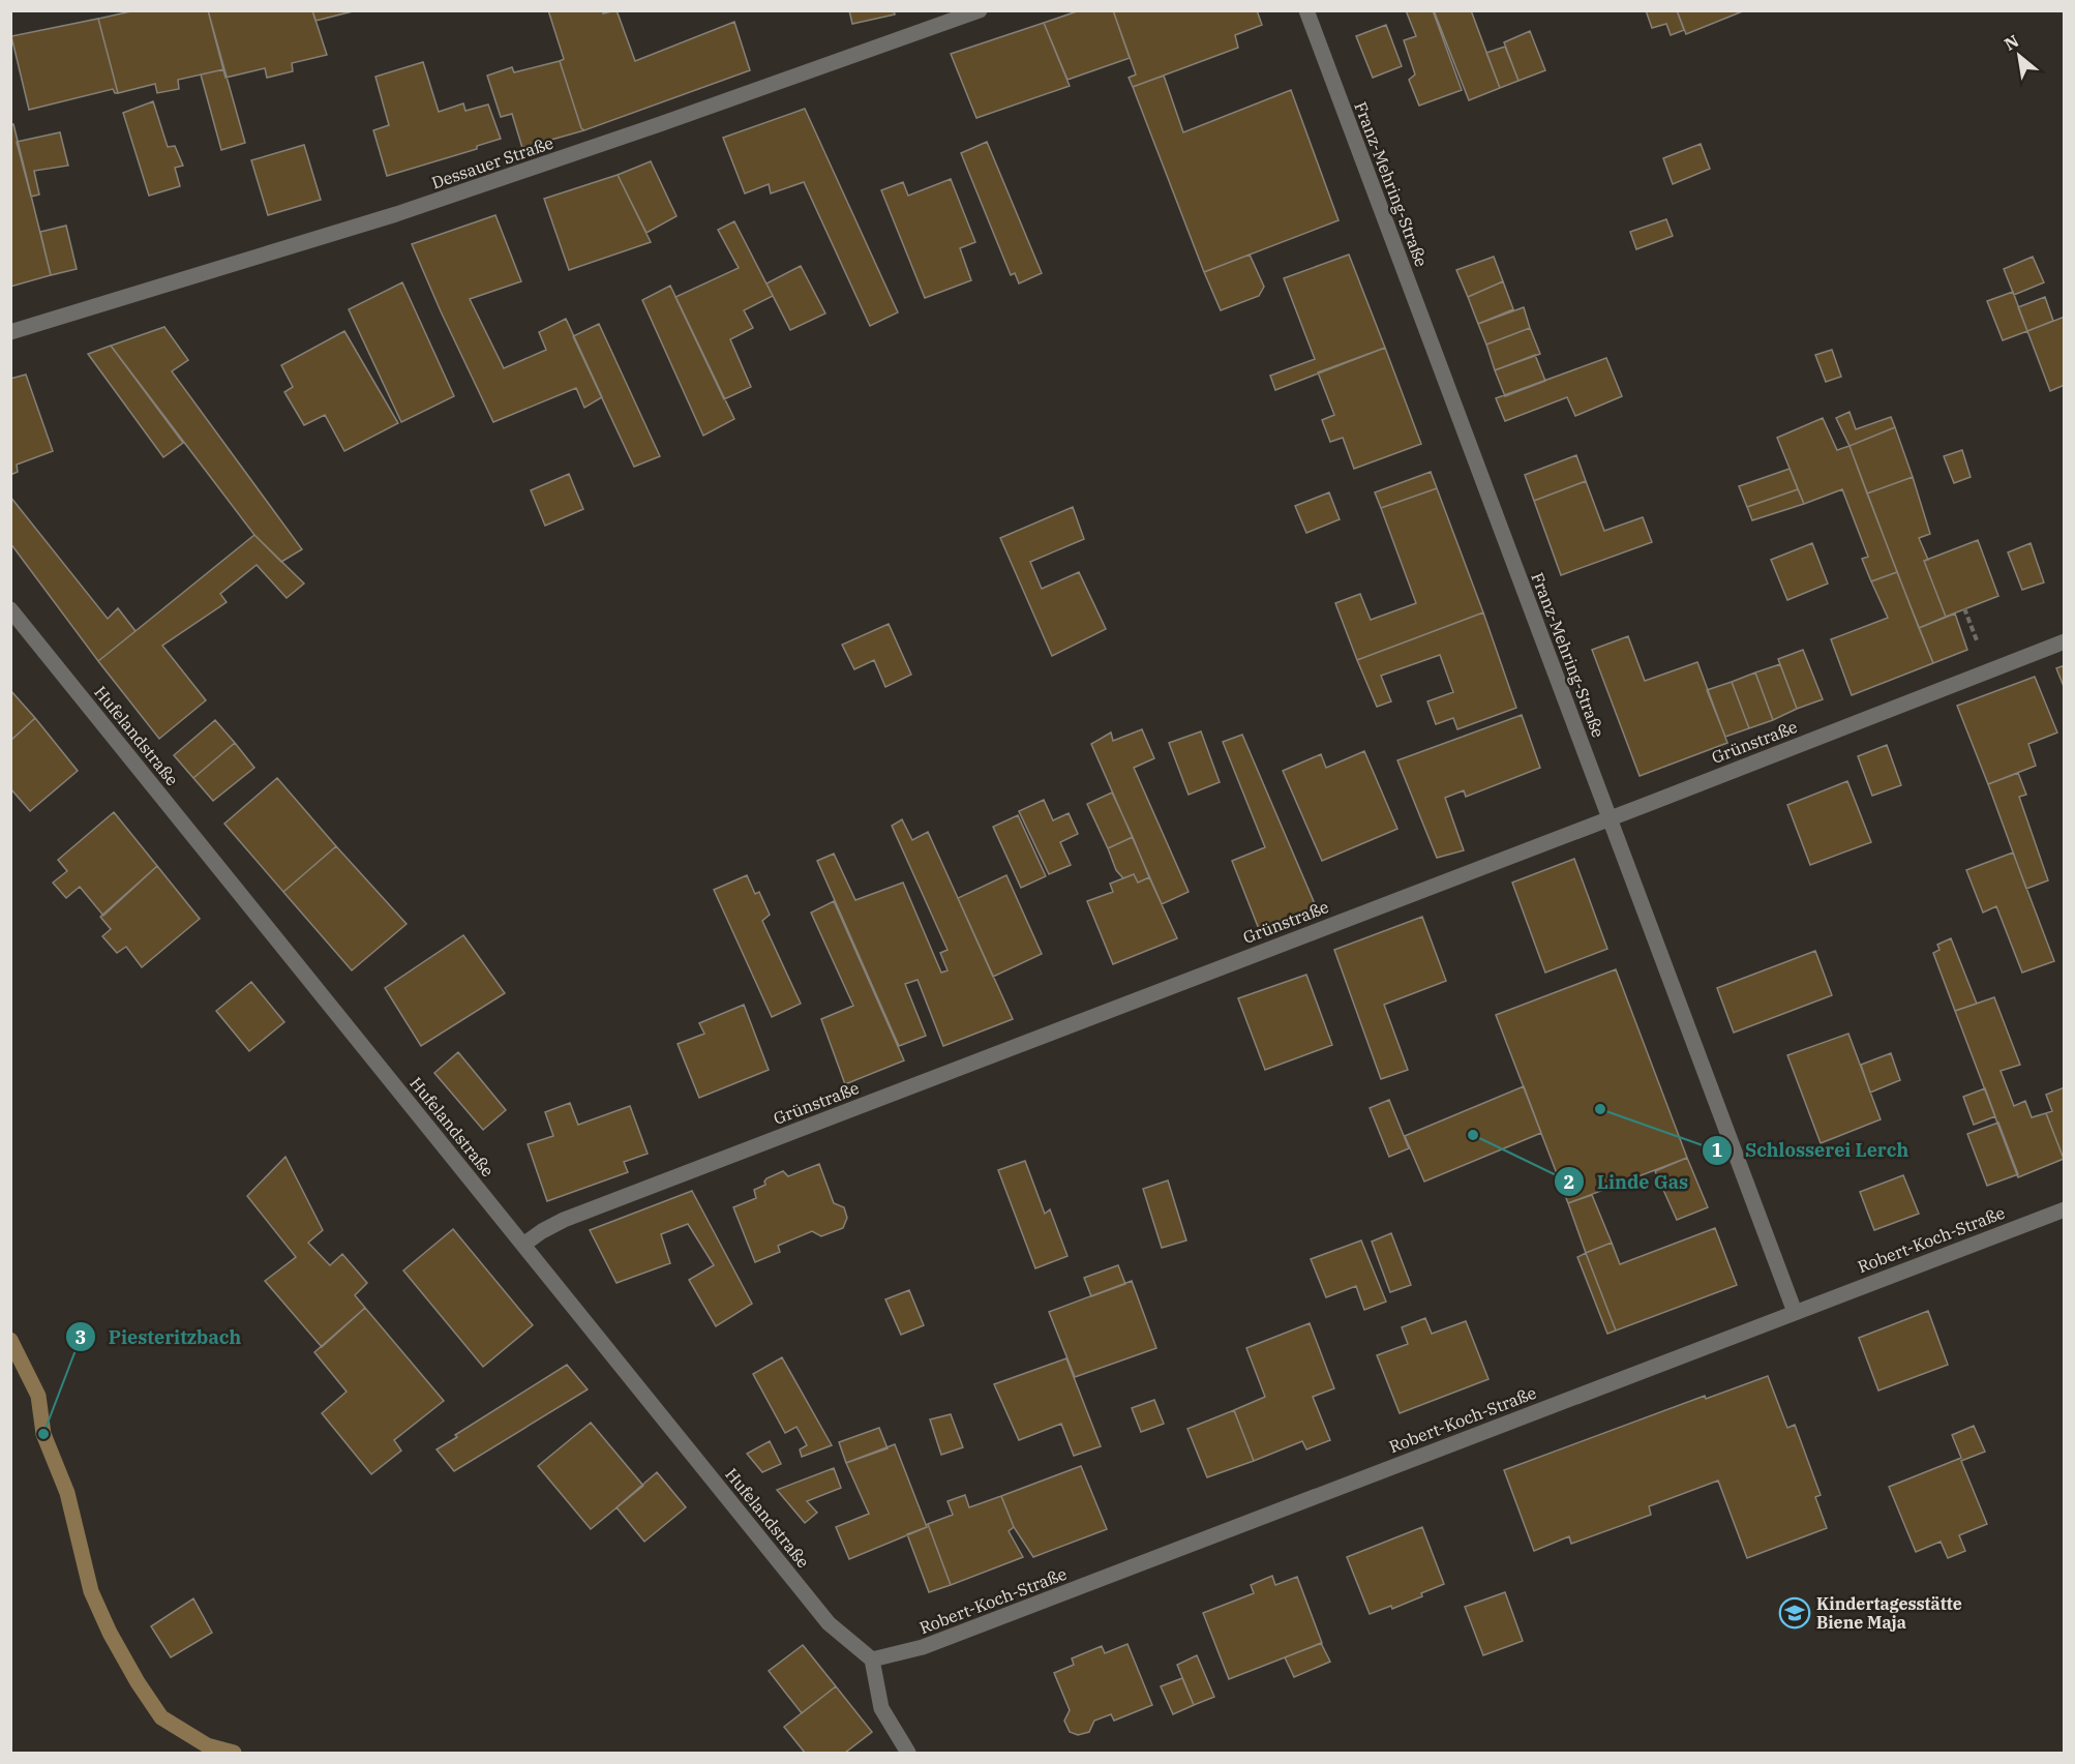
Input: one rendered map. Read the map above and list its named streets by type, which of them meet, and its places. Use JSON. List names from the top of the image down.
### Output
{
  "streets": {
    "street": [
      "Dessauer Straße",
      "Franz-Mehring-Straße",
      "Hufelandstraße",
      "Grünstraße",
      "Robert-Koch-Straße"
    ]
  },
  "crossings": [
    ["Franz-Mehring-Straße", "Grünstraße"],
    ["Franz-Mehring-Straße", "Robert-Koch-Straße"],
    ["Hufelandstraße", "Grünstraße"],
    ["Hufelandstraße", "Robert-Koch-Straße"]
  ],
  "places": {
    "other": ["Schlosserei Lerch", "Linde Gas", "Piesteritzbach"],
    "school or university": ["Kindertagesstätte Biene Maja"]
  },
  "north": "top left"
}
